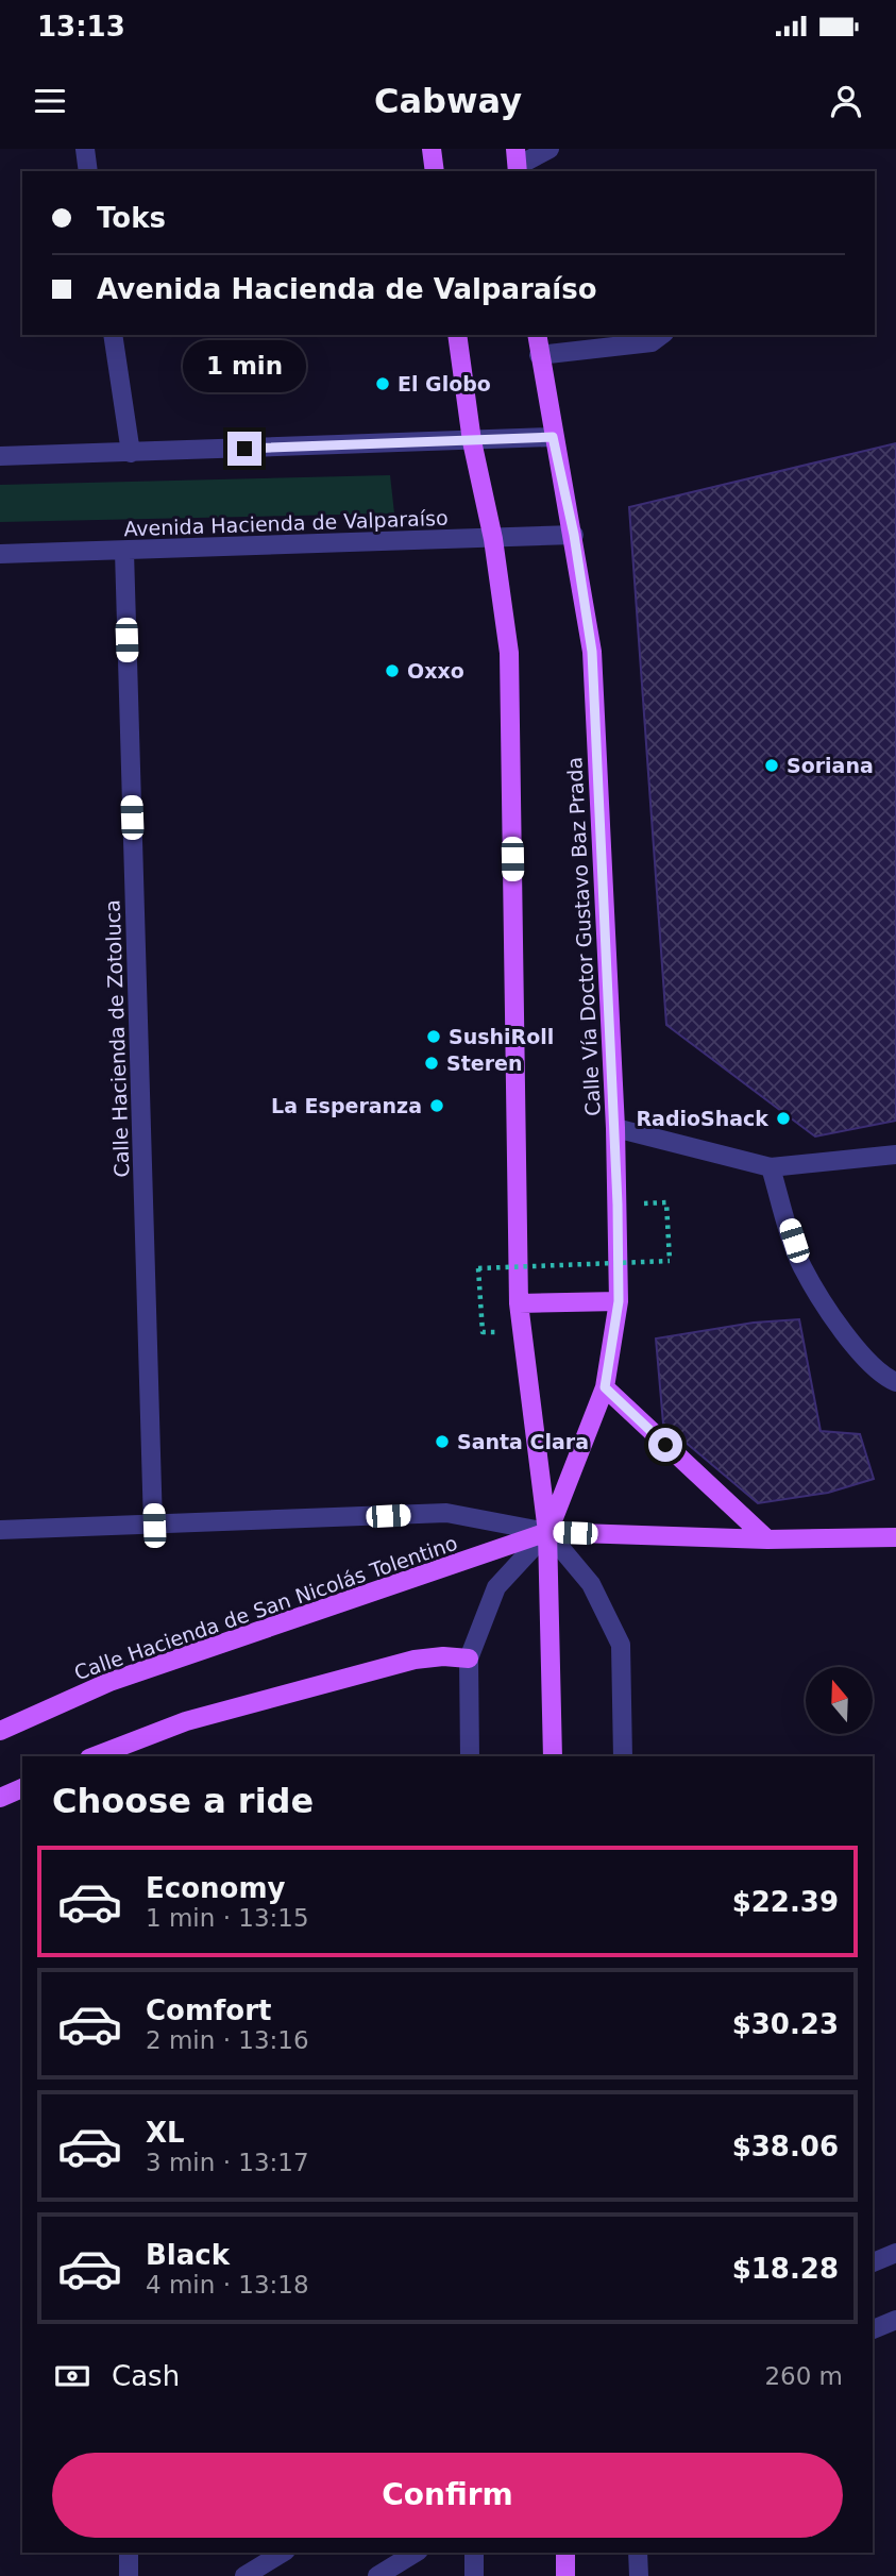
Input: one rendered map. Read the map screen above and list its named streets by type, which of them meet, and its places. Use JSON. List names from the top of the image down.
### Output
{
  "streets": {
    "main road": ["Calle Vía Doctor Gustavo Baz Prada", "Calle Hacienda de San Nicolás Tolentino"],
    "street": ["Avenida Hacienda de Valparaíso", "Calle Hacienda de Zotoluca"]
  },
  "crossings": [
    ["Avenida Hacienda de Valparaíso", "Calle Vía Doctor Gustavo Baz Prada"],
    ["Avenida Hacienda de Valparaíso", "Calle Hacienda de Zotoluca"],
    ["Calle Vía Doctor Gustavo Baz Prada", "Calle Hacienda de San Nicolás Tolentino"]
  ],
  "places": [
    "El Globo",
    "Oxxo",
    "Soriana",
    "SushiRoll",
    "Steren",
    "La Esperanza",
    "RadioShack",
    "Santa Clara"
  ],
  "north": "top",
  "page": {
    "status": "13:13",
    "header": "Cabway",
    "banner": ["Toks", "Avenida Hacienda de Valparaíso"],
    "bubble": "1 min",
    "heading": "Choose a ride",
    "list": [
      {
        "name": "Economy",
        "note": "1 min · 13:15",
        "value": "$22.39"
      },
      {
        "name": "Comfort",
        "note": "2 min · 13:16",
        "value": "$30.23"
      },
      {
        "name": "XL",
        "note": "3 min · 13:17",
        "value": "$38.06"
      },
      {
        "name": "Black",
        "note": "4 min · 13:18",
        "value": "$18.28"
      }
    ],
    "pay": ["Cash", "260 m"],
    "buttons": "Confirm"
  }
}
